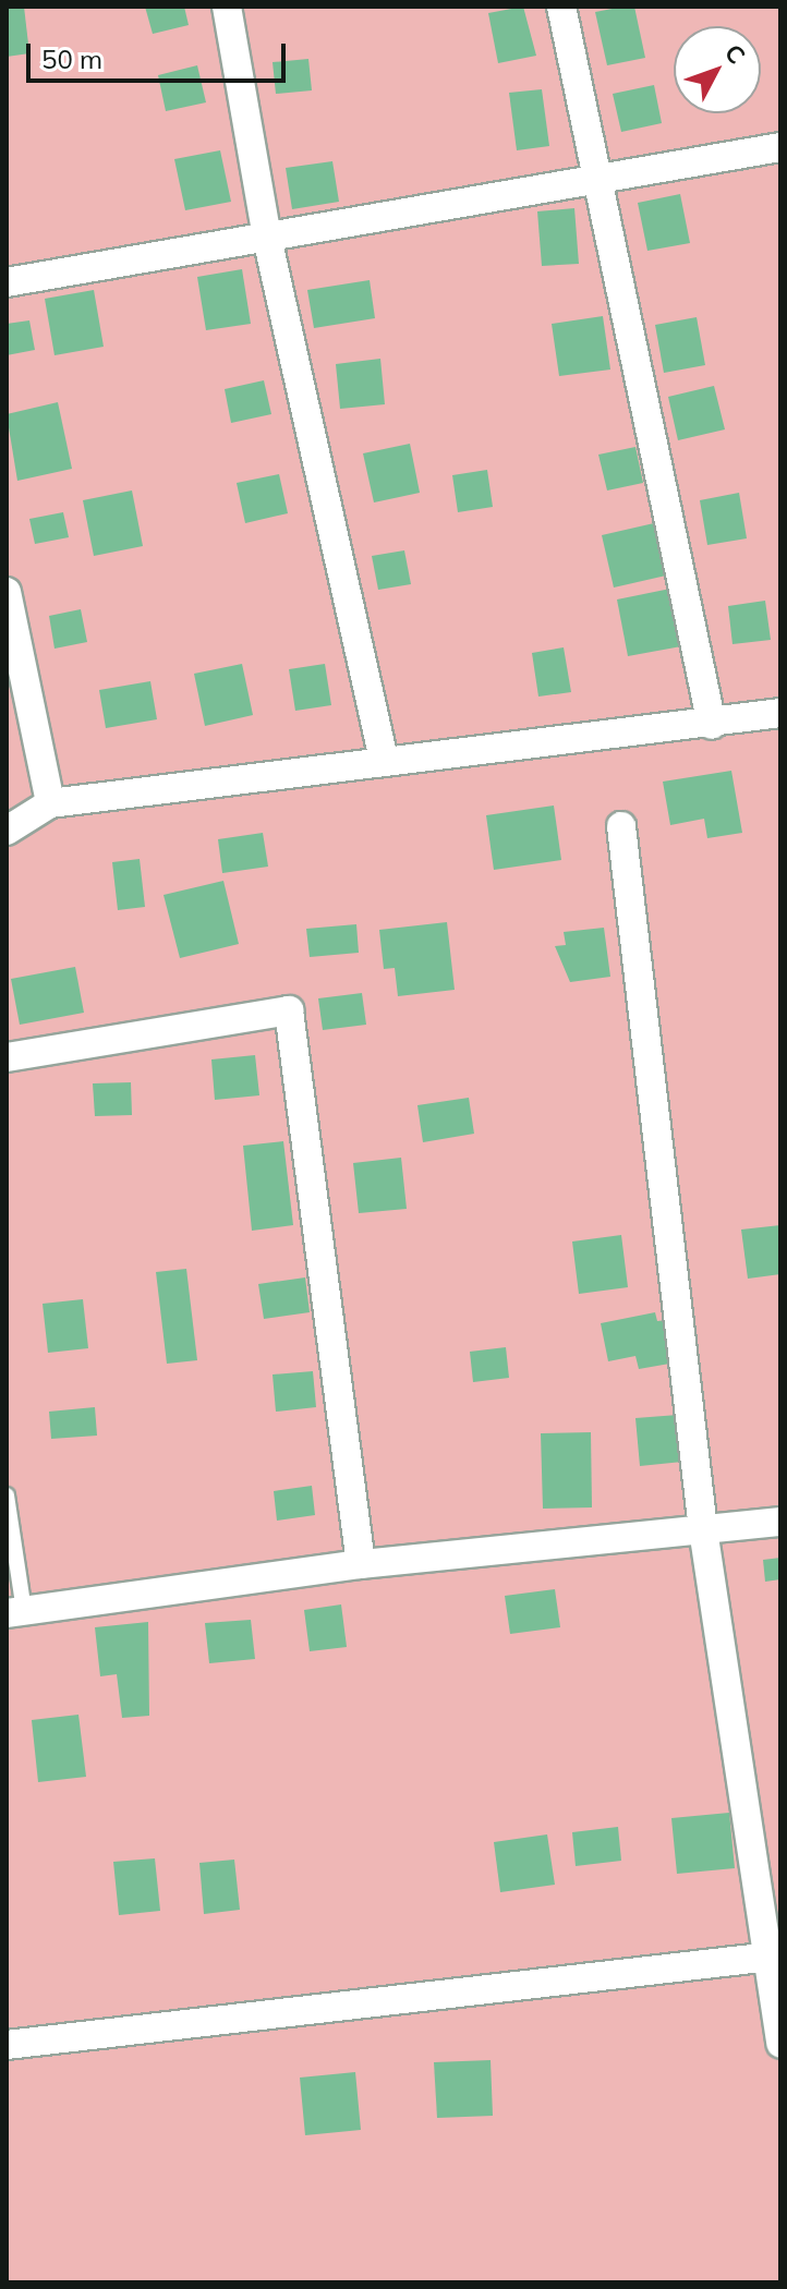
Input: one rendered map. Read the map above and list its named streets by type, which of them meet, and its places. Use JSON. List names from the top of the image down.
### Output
{
  "scale_bar": "50 m",
  "north": "top right"
}
